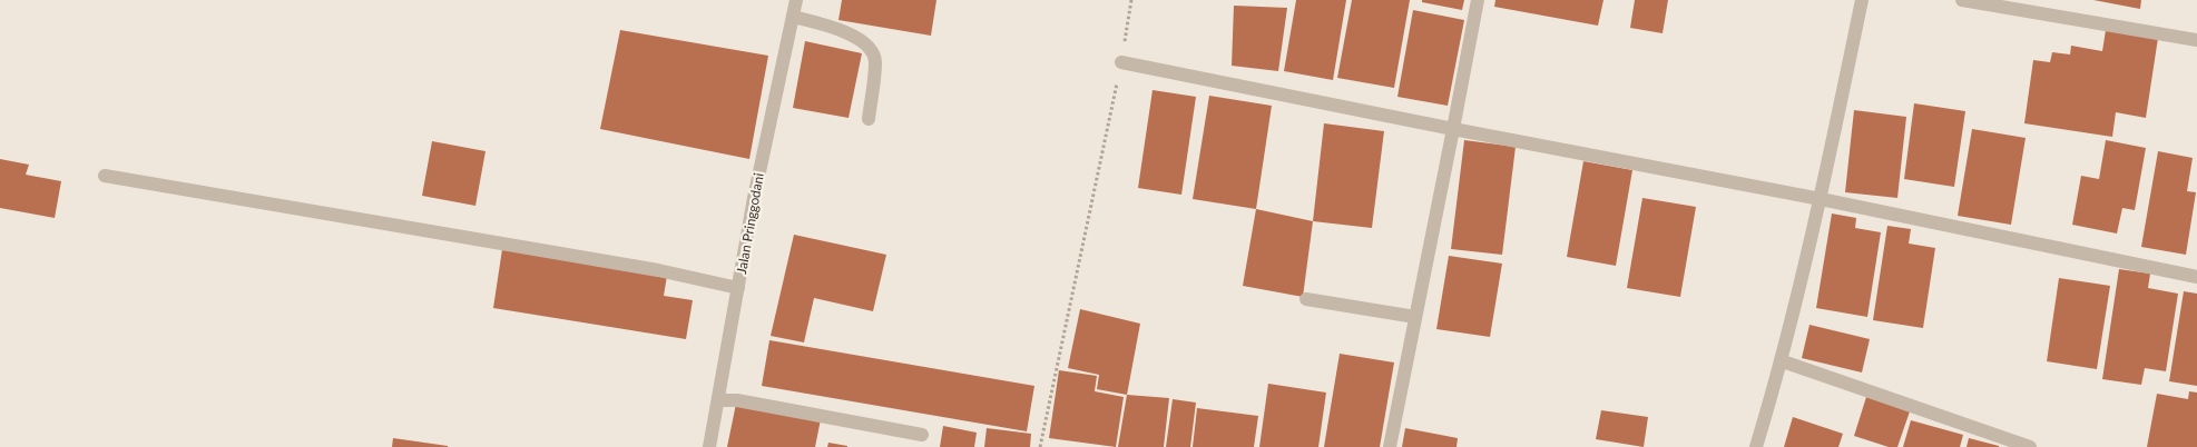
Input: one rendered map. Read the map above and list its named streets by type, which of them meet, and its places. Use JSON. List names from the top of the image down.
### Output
{
  "streets": {
    "street": ["Jalan Pringgodani"]
  }
}
